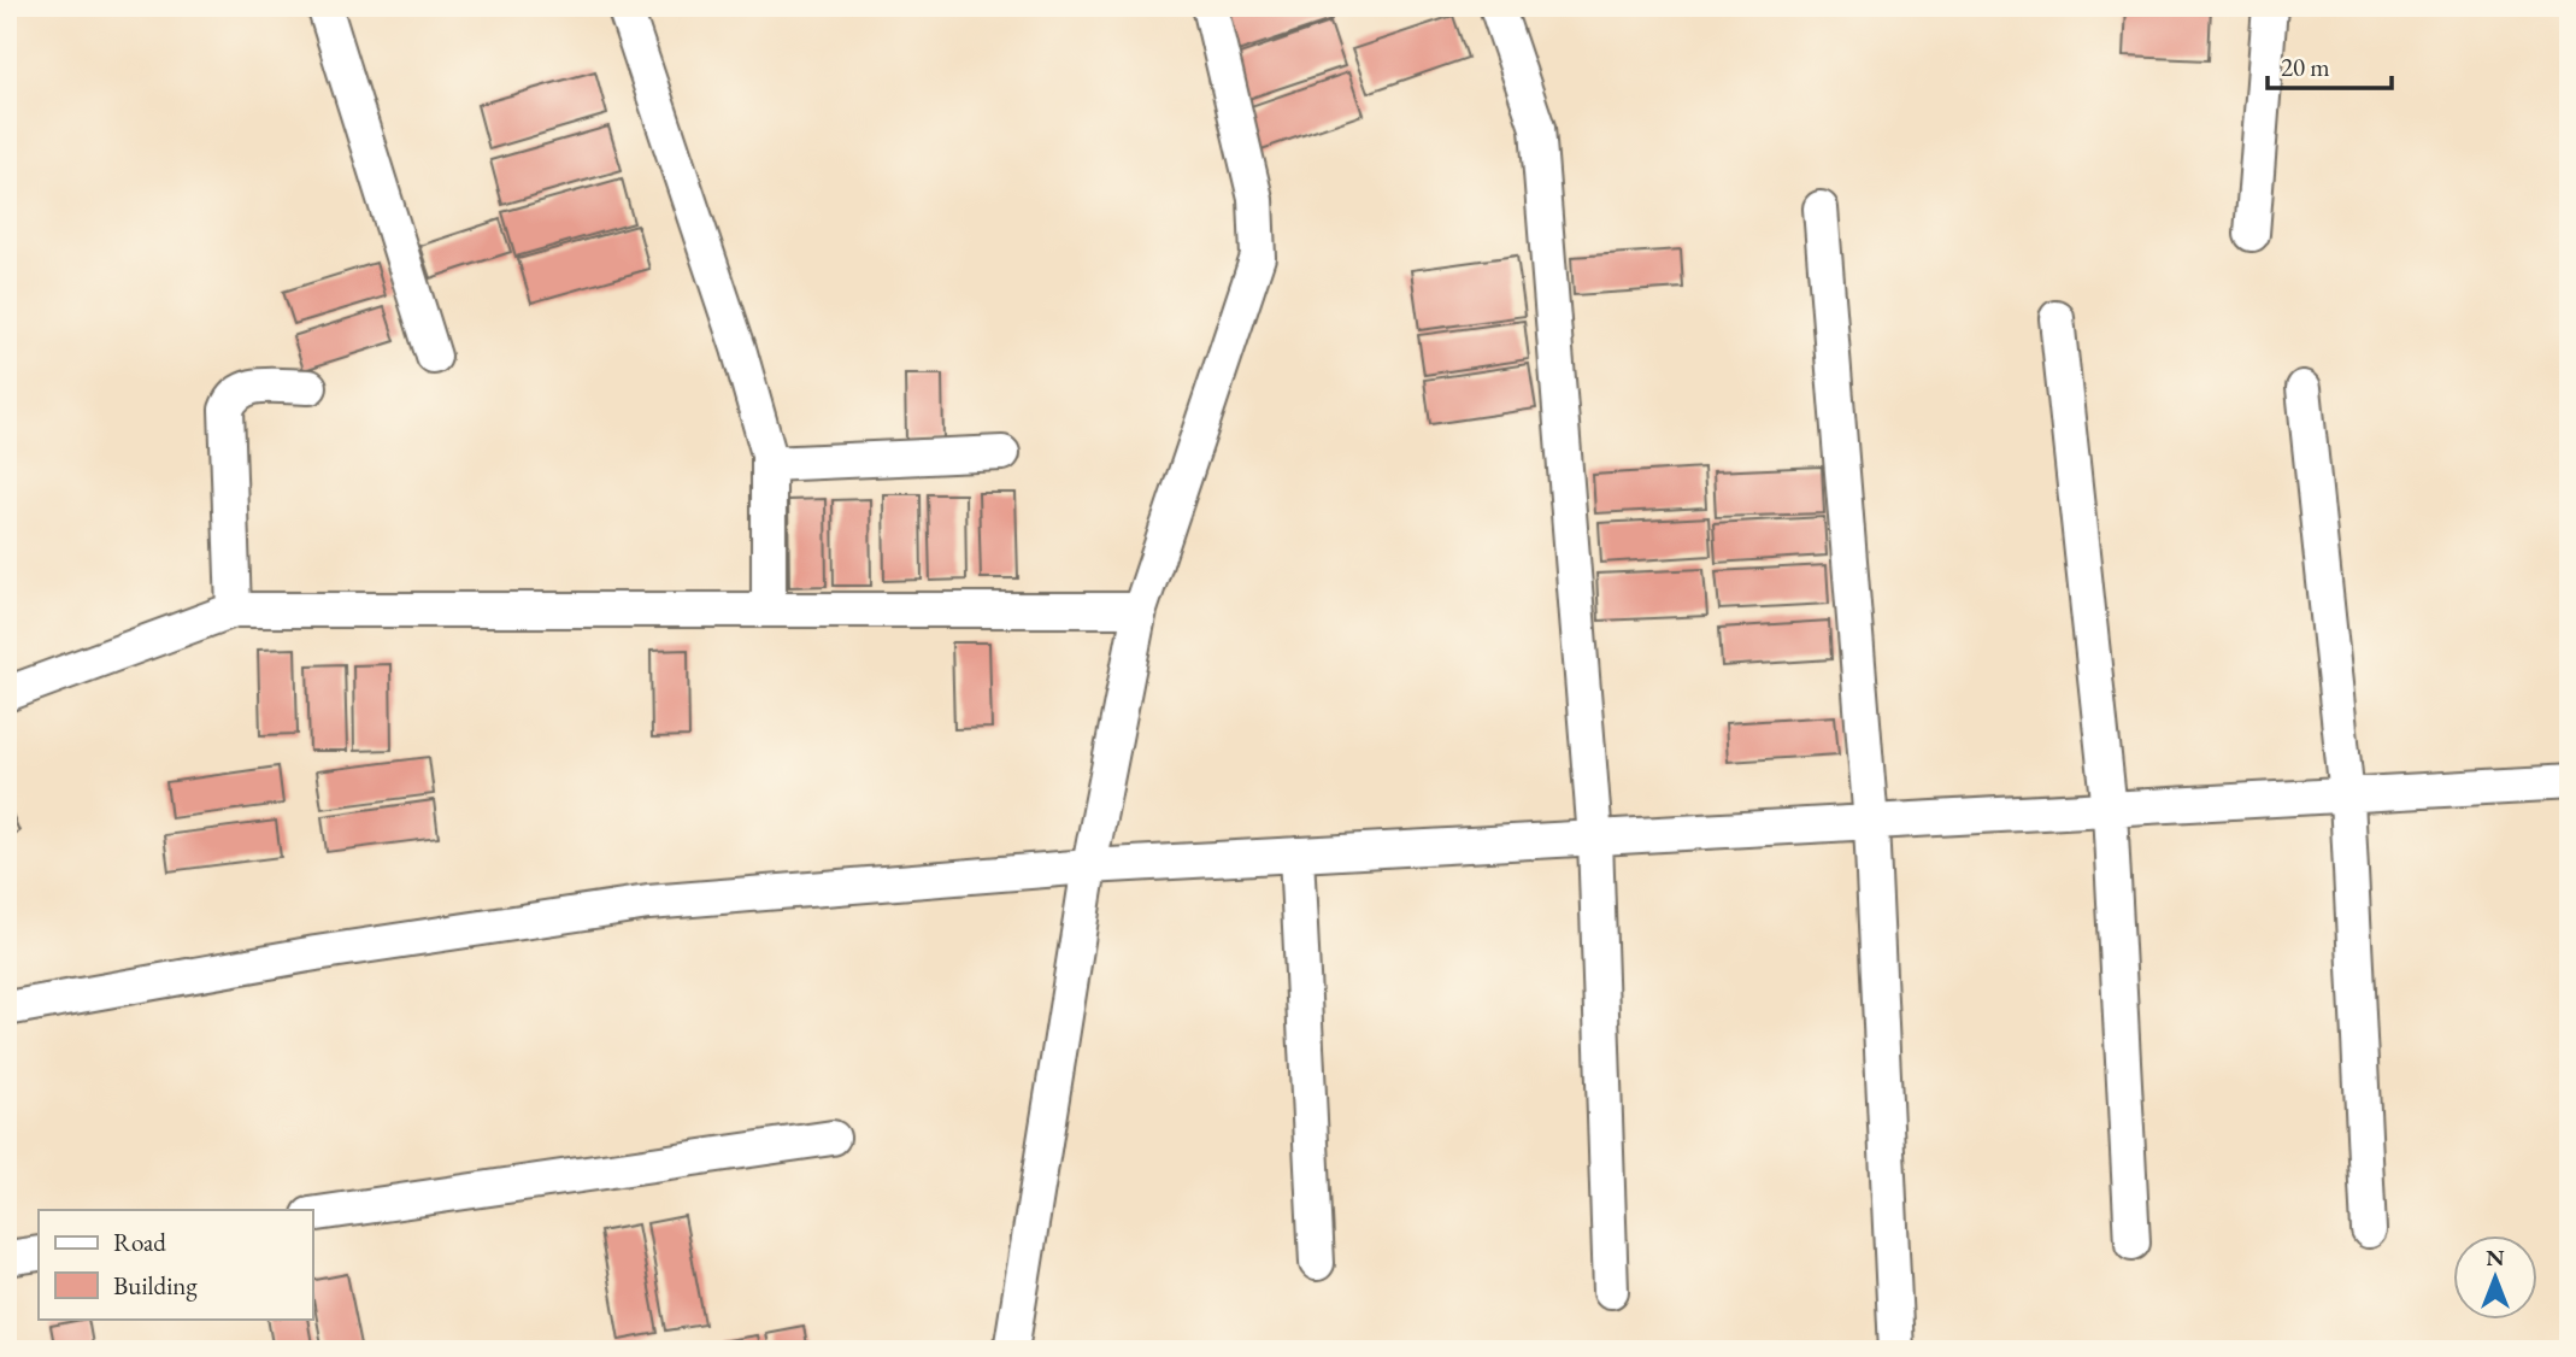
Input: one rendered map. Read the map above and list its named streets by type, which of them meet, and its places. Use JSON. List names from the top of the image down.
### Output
{
  "legend": ["Road", "Building"],
  "scale_bar": "20 m",
  "north": "top"
}
